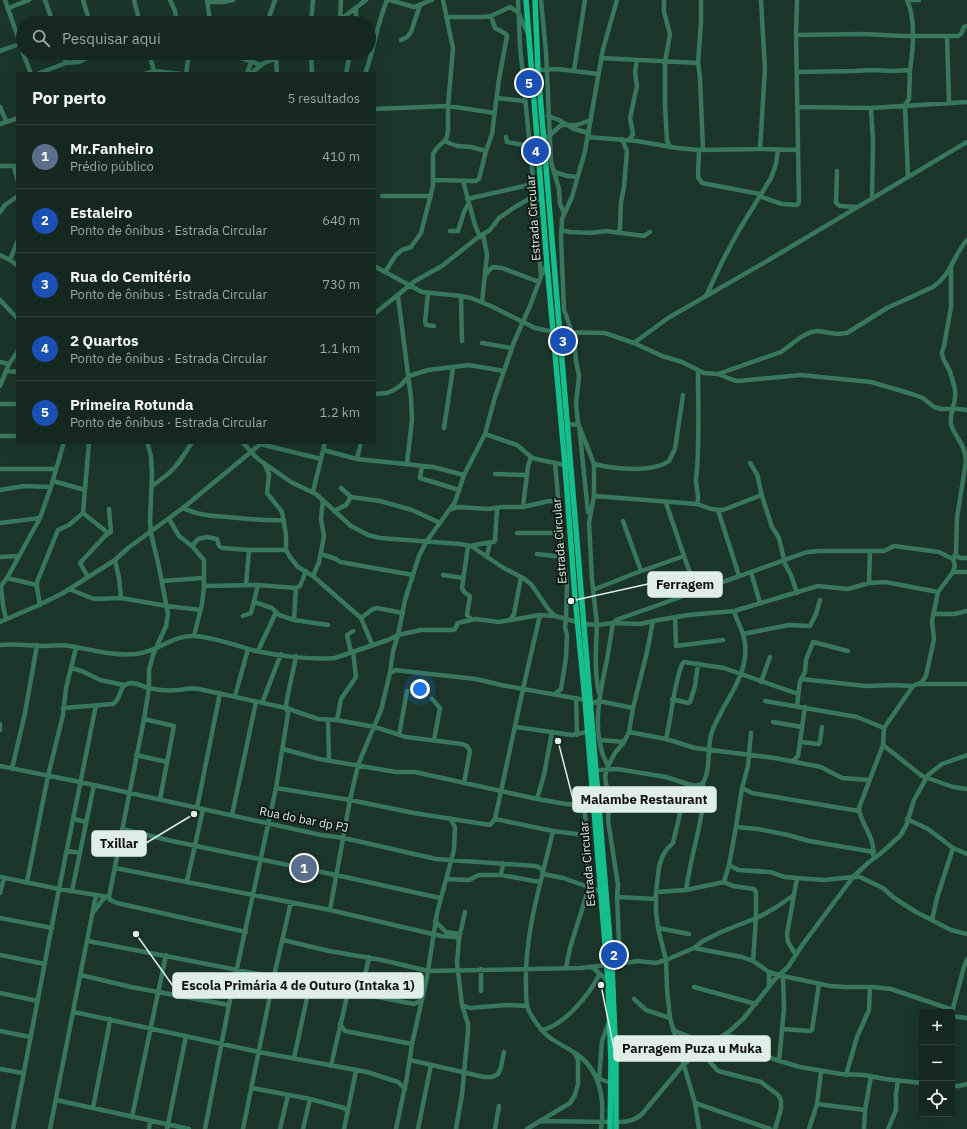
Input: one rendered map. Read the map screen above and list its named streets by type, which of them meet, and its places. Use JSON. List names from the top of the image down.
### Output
{
  "streets": {
    "main road": ["Estrada Circular"],
    "street": ["Rua do bar dp PJ"]
  },
  "crossings": [
    ["Estrada Circular", "Rua do bar dp PJ"]
  ],
  "places": [
    "Ferragem",
    "Malambe Restaurant",
    "Txillar",
    "Escola Primária 4 de Outuro (Intaka 1)",
    "Parragem Puza u Muka"
  ],
  "page": {
    "search": "Pesquisar aqui",
    "pins": [
      "5",
      "4",
      "3",
      "1",
      "2"
    ],
    "heading": ["Por perto", "5 resultados"],
    "list": [
      {
        "mark": "1",
        "name": "Mr.Fanheiro",
        "note": "Prédio público",
        "value": "410 m"
      },
      {
        "mark": "2",
        "name": "Estaleiro",
        "note": "Ponto de ônibus · Estrada Circular",
        "value": "640 m"
      },
      {
        "mark": "3",
        "name": "Rua do Cemitério",
        "note": "Ponto de ônibus · Estrada Circular",
        "value": "730 m"
      },
      {
        "mark": "4",
        "name": "2 Quartos",
        "note": "Ponto de ônibus · Estrada Circular",
        "value": "1.1 km"
      },
      {
        "mark": "5",
        "name": "Primeira Rotunda",
        "note": "Ponto de ônibus · Estrada Circular",
        "value": "1.2 km"
      }
    ],
    "map_buttons": ["+", "−"]
  }
}
